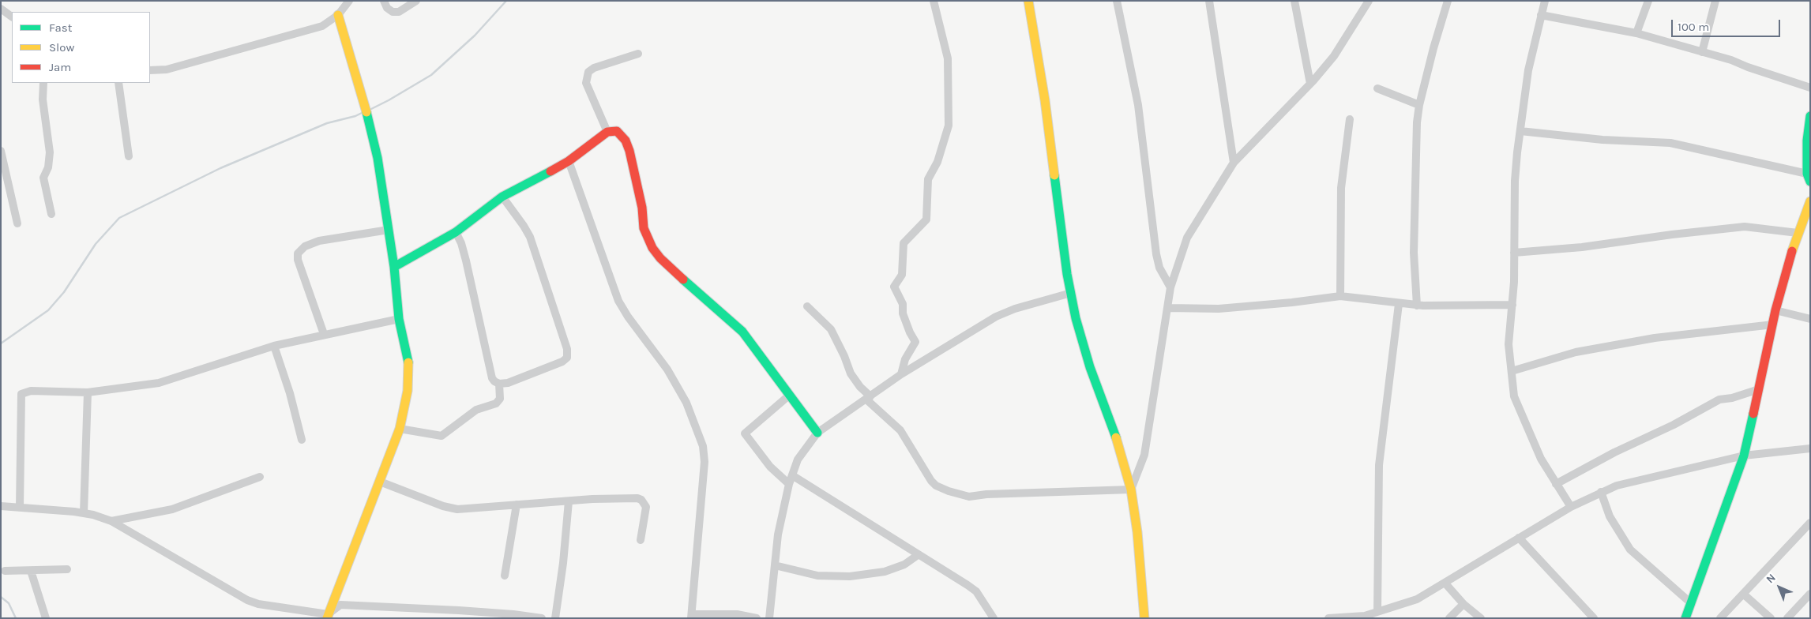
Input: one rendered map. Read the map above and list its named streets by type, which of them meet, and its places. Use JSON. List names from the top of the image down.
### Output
{
  "legend": ["Fast", "Slow", "Jam"],
  "scale_bar": "100 m",
  "north": "top left"
}
